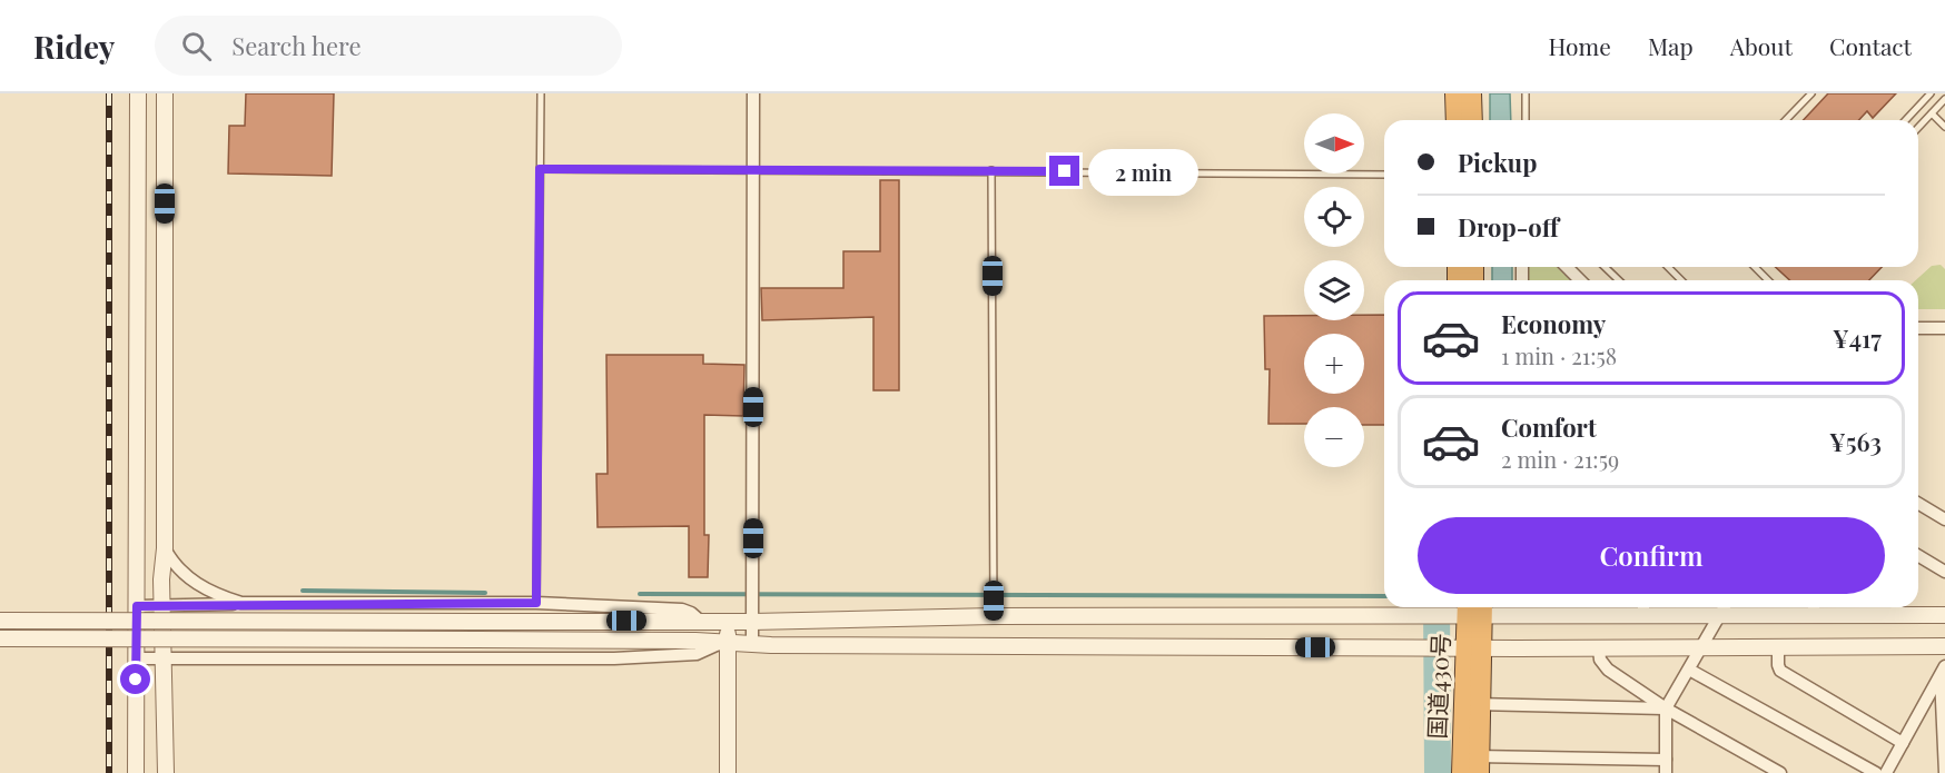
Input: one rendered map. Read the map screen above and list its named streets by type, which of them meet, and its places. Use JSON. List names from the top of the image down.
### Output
{
  "streets": {
    "highway": ["国道430号"]
  },
  "north": "right",
  "page": {
    "header": "Ridey",
    "search": "Search here",
    "nav": [
      "Home",
      "Map",
      "About",
      "Contact"
    ],
    "map_buttons": ["+", "−"],
    "banner": ["Pickup", "Drop-off"],
    "bubble": "2 min",
    "list": [
      {
        "name": "Economy",
        "note": "1 min · 21:58",
        "value": "¥417"
      },
      {
        "name": "Comfort",
        "note": "2 min · 21:59",
        "value": "¥563"
      }
    ],
    "buttons": "Confirm"
  }
}
